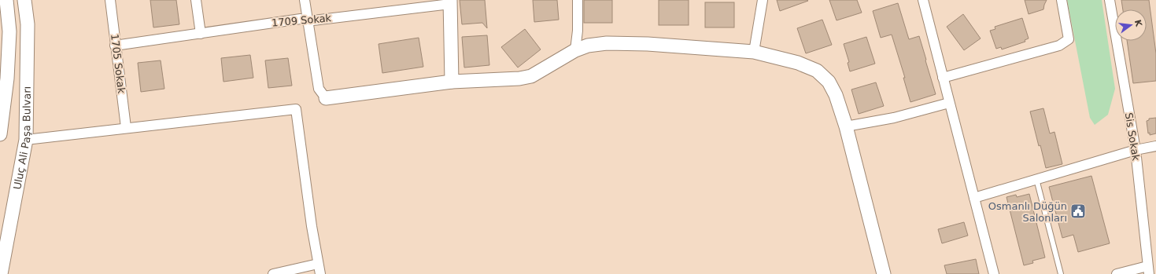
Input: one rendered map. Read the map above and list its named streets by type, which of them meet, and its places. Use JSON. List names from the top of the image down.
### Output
{
  "streets": {
    "street": [
      "1709 Sokak",
      "1705 Sokak",
      "Sis Sokak",
      "Uluç Ali Paşa Bulvarı"
    ]
  },
  "crossings": [
    ["1709 Sokak", "1705 Sokak"]
  ],
  "places": {
    "public building": ["Osmanlı Düğün Salonları"]
  },
  "north": "right"
}
